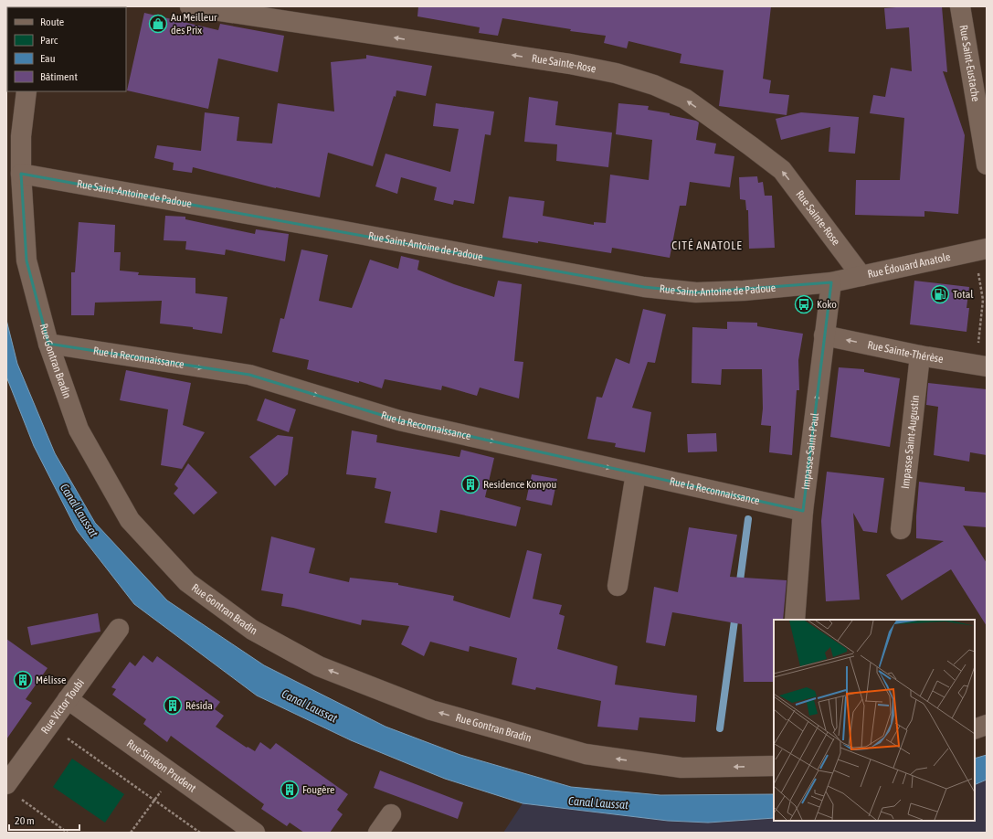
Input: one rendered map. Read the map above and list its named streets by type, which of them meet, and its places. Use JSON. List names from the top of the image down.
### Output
{
  "streets": {
    "street": [
      "Rue Sainte-Rose",
      "Rue Saint-Eustache",
      "Rue Saint-Antoine de Padoue",
      "Rue Édouard Anatole",
      "Rue Sainte-Thérèse",
      "Rue la Reconnaissance",
      "Rue Gontran Bradin",
      "Impasse Saint-Augustin",
      "Impasse Saint-Paul",
      "Rue Victor Toubi",
      "Rue Siméon Prudent"
    ]
  },
  "crossings": [
    ["Rue Sainte-Rose", "Rue Édouard Anatole"],
    ["Rue Saint-Antoine de Padoue", "Rue Édouard Anatole"],
    ["Rue Saint-Antoine de Padoue", "Rue Gontran Bradin"],
    ["Rue Saint-Antoine de Padoue", "Impasse Saint-Paul"],
    ["Rue Édouard Anatole", "Impasse Saint-Paul"],
    ["Rue Sainte-Thérèse", "Impasse Saint-Augustin"],
    ["Rue Sainte-Thérèse", "Impasse Saint-Paul"],
    ["Rue la Reconnaissance", "Rue Gontran Bradin"],
    ["Rue la Reconnaissance", "Impasse Saint-Paul"],
    ["Rue Victor Toubi", "Rue Siméon Prudent"]
  ],
  "one_way": [
    "Rue Sainte-Rose",
    "Rue Sainte-Thérèse",
    "Rue la Reconnaissance",
    "Rue Gontran Bradin",
    "Impasse Saint-Paul"
  ],
  "districts": ["CITÉ ANATOLE"],
  "water": ["Canal Laussat"],
  "places": {
    "shop": ["Au Meilleur des Prix"],
    "fuel station": ["Total"],
    "bus stop": ["Koko"],
    "building": [
      "Residence Konyou",
      "Mélisse",
      "Résida",
      "Fougère"
    ]
  },
  "legend": [
    "Route",
    "Parc",
    "Eau",
    "Bâtiment"
  ],
  "scale_bar": "20 m"
}
